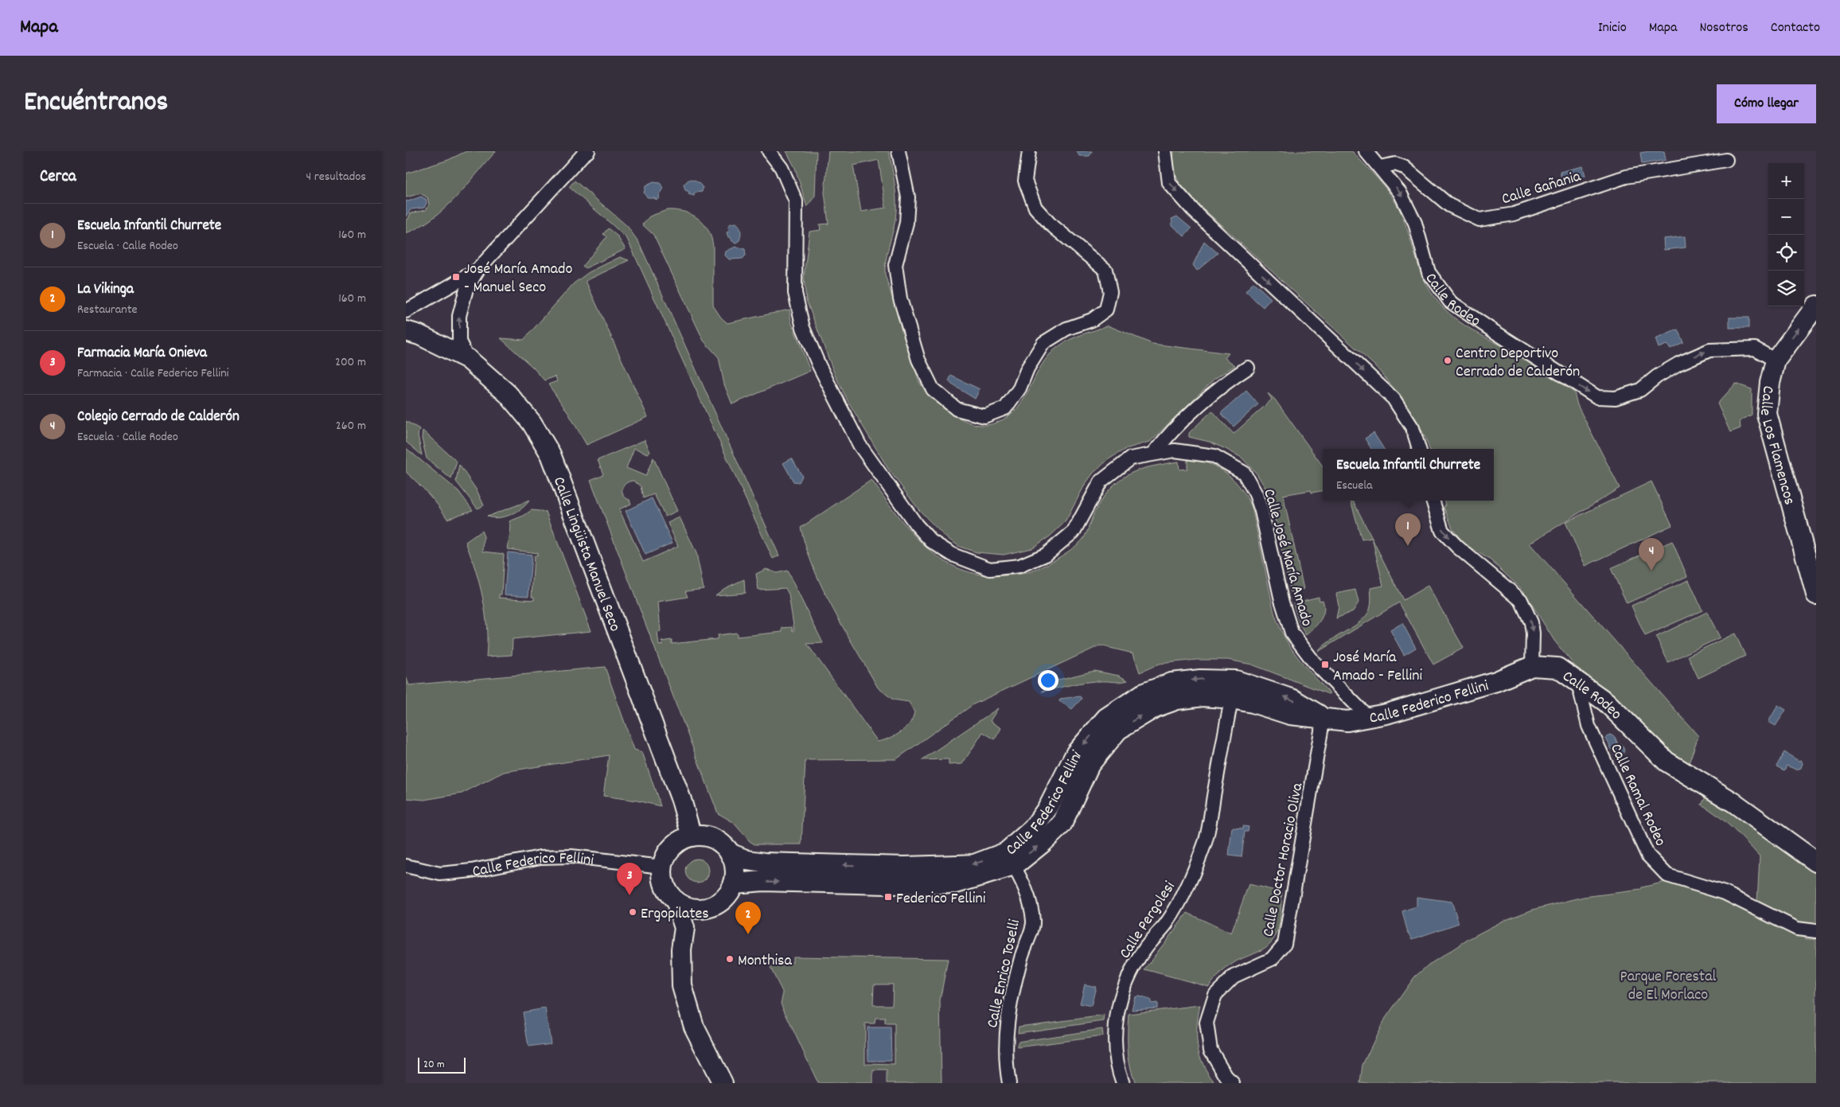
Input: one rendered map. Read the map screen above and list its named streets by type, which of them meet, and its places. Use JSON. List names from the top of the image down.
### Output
{
  "streets": {
    "street": [
      "Calle Gañania",
      "Calle Rodeo",
      "Calle Los Flamencos",
      "Calle Lingüista Manuel Seco",
      "Calle José María Amado",
      "Calle Federico Fellini",
      "Calle Ramal Rodeo",
      "Calle Doctor Horacio Oliva",
      "Calle Pergolesi",
      "Calle Enrico Toselli"
    ]
  },
  "crossings": [
    ["Calle Gañania", "Calle Rodeo"],
    ["Calle Rodeo", "Calle Los Flamencos"],
    ["Calle Rodeo", "Calle Federico Fellini"],
    ["Calle Rodeo", "Calle Ramal Rodeo"],
    ["Calle Lingüista Manuel Seco", "Calle Federico Fellini"],
    ["Calle José María Amado", "Calle Federico Fellini"],
    ["Calle Federico Fellini", "Calle Doctor Horacio Oliva"],
    ["Calle Federico Fellini", "Calle Pergolesi"],
    ["Calle Federico Fellini", "Calle Enrico Toselli"]
  ],
  "one_way": ["Calle Rodeo"],
  "parks": ["Parque Forestal de El Morlaco"],
  "places": {
    "transit": ["José María Amado - Manuel Seco", "José María Amado - Fellini", "Federico Fellini"],
    "other": ["Centro Deportivo Cerrado de Calderón", "Ergopilates", "Monthisa"]
  },
  "scale_bar": "20 m",
  "page": {
    "header": "Mapa",
    "nav": [
      "Inicio",
      "Mapa",
      "Nosotros",
      "Contacto"
    ],
    "title": "Encuéntranos",
    "buttons": "Cómo llegar",
    "heading": ["Cerca", "4 resultados"],
    "map_buttons": ["+", "−"],
    "list": [
      {
        "mark": "1",
        "name": "Escuela Infantil Churrete",
        "note": "Escuela · Calle Rodeo",
        "value": "160 m"
      },
      {
        "mark": "2",
        "name": "La Vikinga",
        "note": "Restaurante",
        "value": "160 m"
      },
      {
        "mark": "3",
        "name": "Farmacia María Onieva",
        "note": "Farmacia · Calle Federico Fellini",
        "value": "200 m"
      },
      {
        "mark": "4",
        "name": "Colegio Cerrado de Calderón",
        "note": "Escuela · Calle Rodeo",
        "value": "260 m"
      }
    ],
    "popup": ["Escuela Infantil Churrete", "Escuela"],
    "pins": [
      "1",
      "4",
      "3",
      "2"
    ],
    "scale": "20 m"
  }
}
